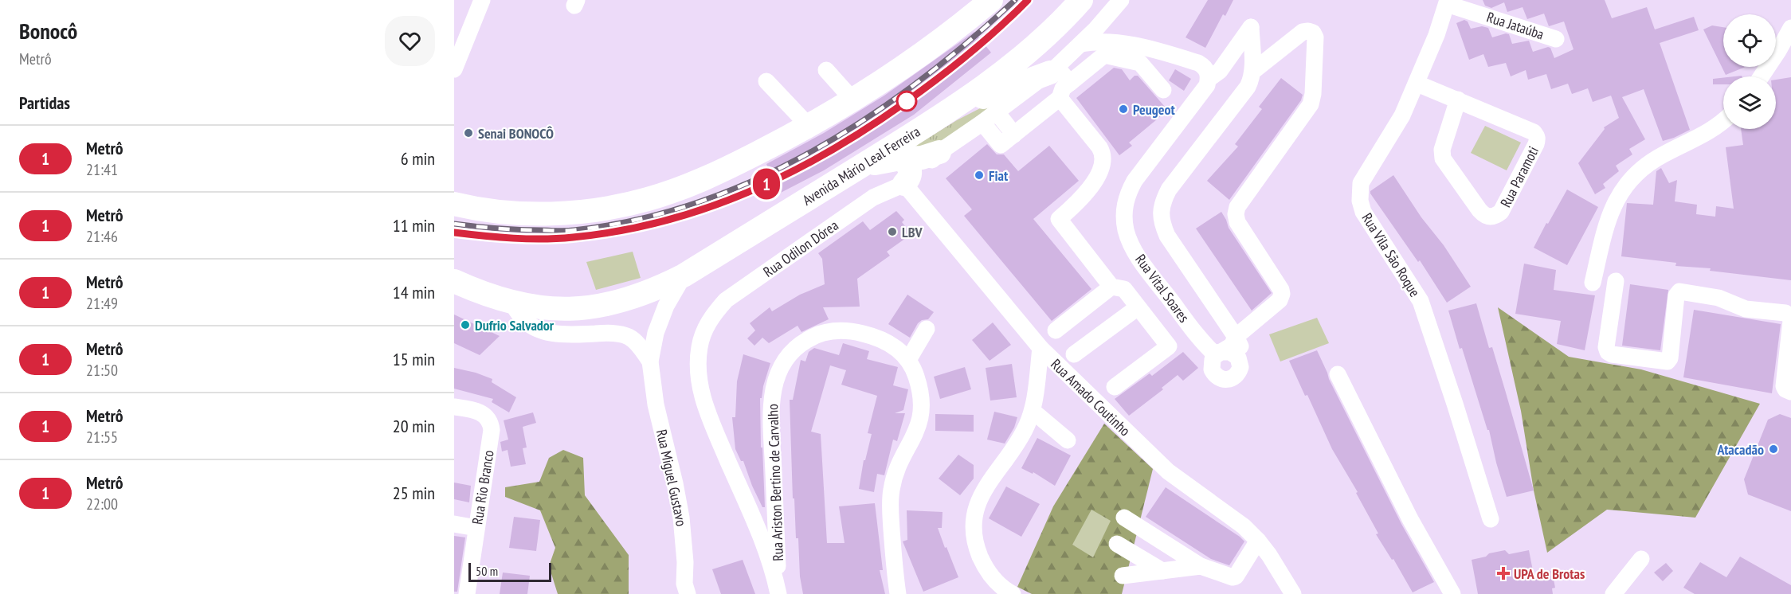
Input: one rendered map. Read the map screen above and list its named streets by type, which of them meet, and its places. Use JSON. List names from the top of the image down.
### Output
{
  "streets": {
    "highway": ["Avenida Mário Leal Ferreira"],
    "street": [
      "Rua Jataúba",
      "Rua Paramoti",
      "Rua Odilon Dórea",
      "Rua Vila São Roque",
      "Rua Vital Soares",
      "Rua Amado Coutinho",
      "Rua Miguel Gustavo",
      "Rua Ariston Bertino de Carvalho",
      "Rua Rio Branco"
    ]
  },
  "crossings": [
    ["Rua Jataúba", "Rua Vila São Roque"],
    ["Rua Paramoti", "Rua Vila São Roque"],
    ["Rua Odilon Dórea", "Rua Amado Coutinho"],
    ["Rua Odilon Dórea", "Rua Ariston Bertino de Carvalho"]
  ],
  "places": {
    "other": [
      "Peugeot",
      "Senai BONOCÔ",
      "Fiat",
      "LBV",
      "Dufrio Salvador",
      "Atacadão"
    ],
    "health": ["UPA de Brotas"]
  },
  "lines": ["metro line 1"],
  "scale_bar": "50 m",
  "page": {
    "heading": [
      ["Bonocô", "Metrô"],
      "Partidas"
    ],
    "on_map": "1",
    "list": [
      {
        "mark": "1",
        "name": "Metrô",
        "note": "21:41",
        "value": "6 min"
      },
      {
        "mark": "1",
        "name": "Metrô",
        "note": "21:46",
        "value": "11 min"
      },
      {
        "mark": "1",
        "name": "Metrô",
        "note": "21:49",
        "value": "14 min"
      },
      {
        "mark": "1",
        "name": "Metrô",
        "note": "21:50",
        "value": "15 min"
      },
      {
        "mark": "1",
        "name": "Metrô",
        "note": "21:55",
        "value": "20 min"
      },
      {
        "mark": "1",
        "name": "Metrô",
        "note": "22:00",
        "value": "25 min"
      }
    ],
    "scale": "50 m"
  }
}
